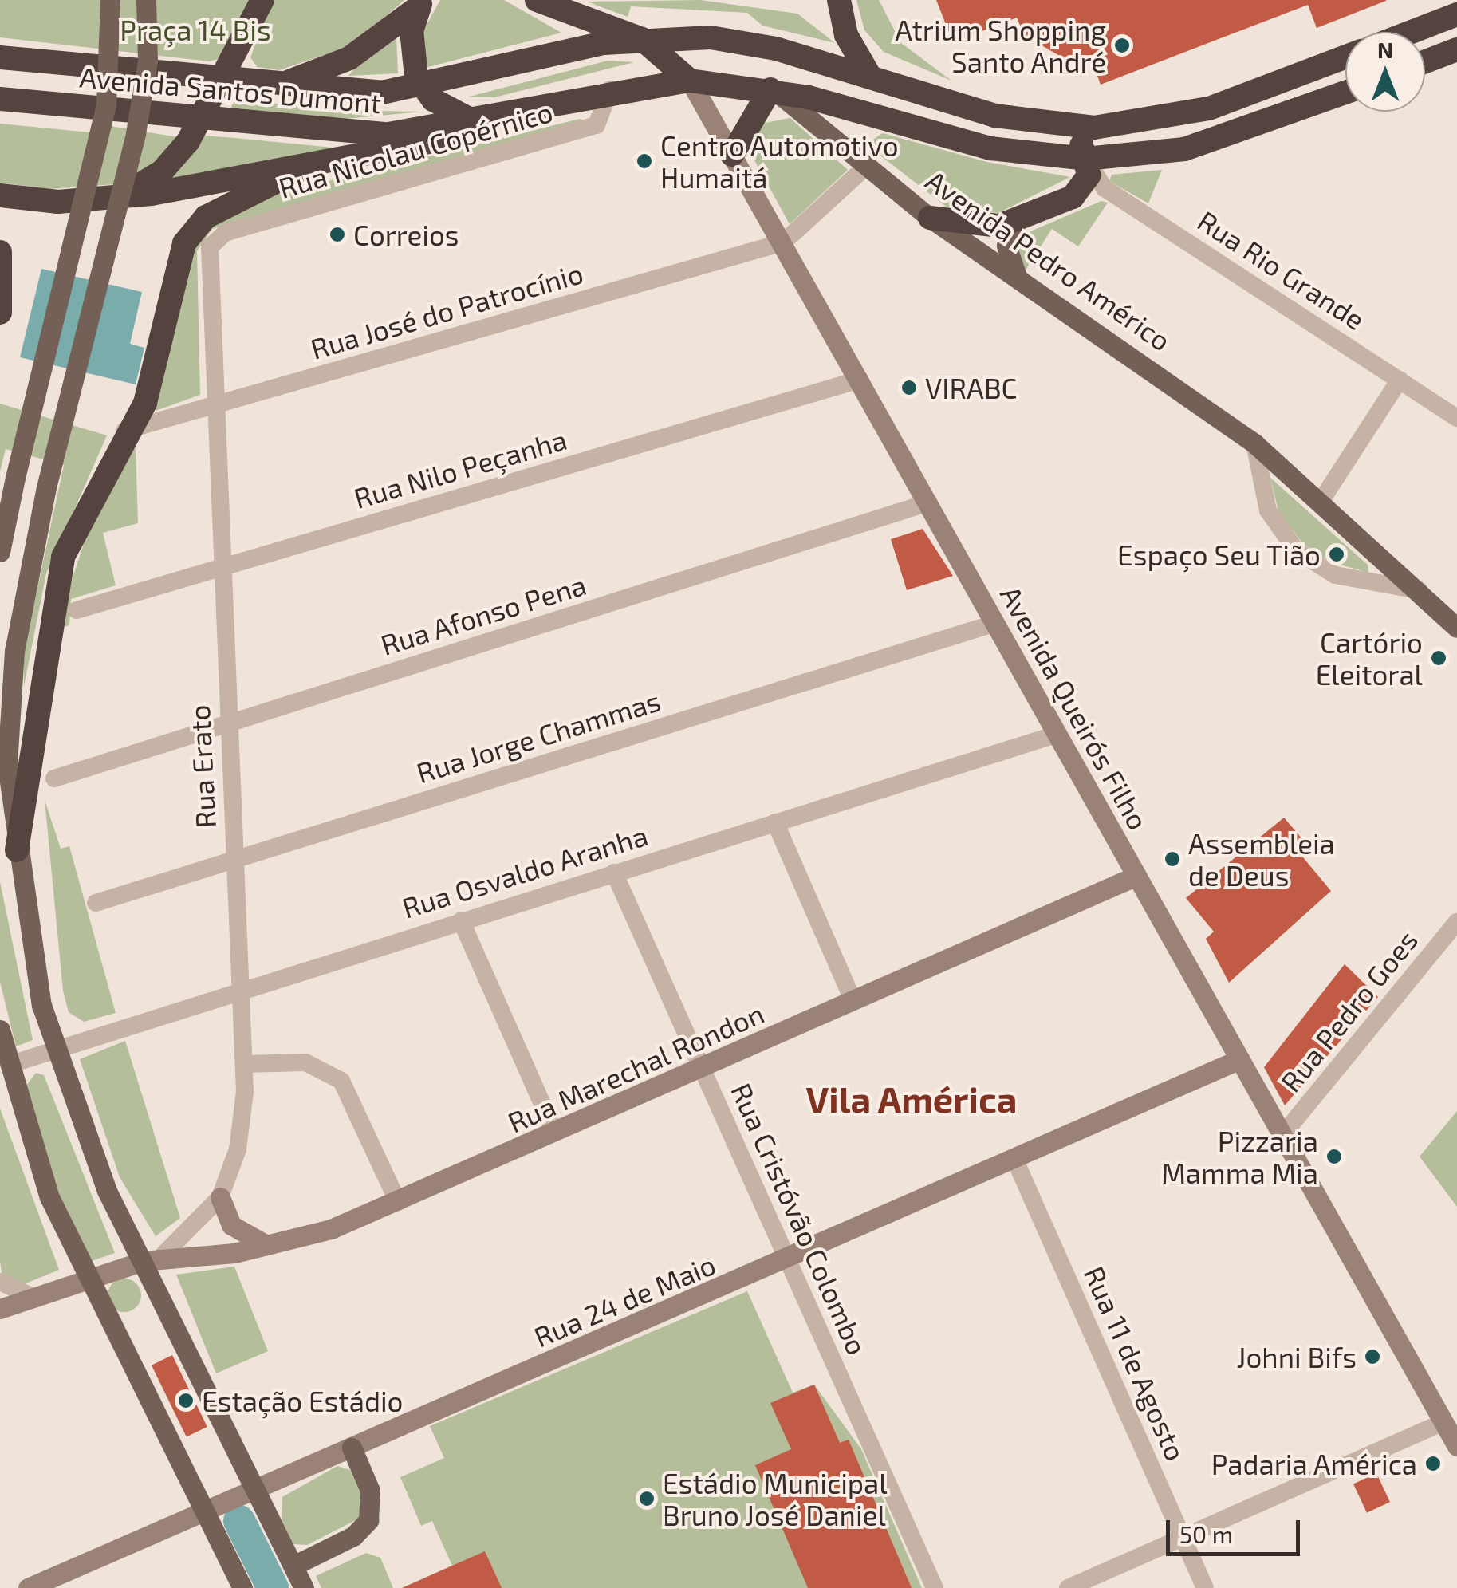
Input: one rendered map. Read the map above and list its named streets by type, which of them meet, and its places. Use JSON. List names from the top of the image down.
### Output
{
  "streets": {
    "highway": ["Avenida Santos Dumont"],
    "main road": ["Avenida Pedro Américo"],
    "street": [
      "Rua Nicolau Copérnico",
      "Rua Rio Grande",
      "Rua José do Patrocínio",
      "Rua Nilo Peçanha",
      "Rua Afonso Pena",
      "Avenida Queirós Filho",
      "Rua Jorge Chammas",
      "Rua Erato",
      "Rua Osvaldo Aranha",
      "Rua Pedro Goes",
      "Rua Marechal Rondon",
      "Rua Cristóvão Colombo",
      "Rua 24 de Maio",
      "Rua 11 de Agosto"
    ]
  },
  "crossings": [
    ["Avenida Santos Dumont", "Rua Nicolau Copérnico"],
    ["Avenida Santos Dumont", "Avenida Pedro Américo"],
    ["Avenida Santos Dumont", "Rua Rio Grande"],
    ["Avenida Santos Dumont", "Avenida Queirós Filho"],
    ["Rua Nicolau Copérnico", "Rua Erato"],
    ["Rua José do Patrocínio", "Avenida Queirós Filho"],
    ["Rua José do Patrocínio", "Rua Erato"],
    ["Rua Nilo Peçanha", "Avenida Queirós Filho"],
    ["Rua Nilo Peçanha", "Rua Erato"],
    ["Rua Afonso Pena", "Avenida Queirós Filho"],
    ["Rua Afonso Pena", "Rua Erato"],
    ["Avenida Queirós Filho", "Rua Jorge Chammas"],
    ["Avenida Queirós Filho", "Rua Osvaldo Aranha"],
    ["Avenida Queirós Filho", "Rua Pedro Goes"],
    ["Avenida Queirós Filho", "Rua Marechal Rondon"],
    ["Avenida Queirós Filho", "Rua 24 de Maio"],
    ["Rua Jorge Chammas", "Rua Erato"],
    ["Rua Erato", "Rua Osvaldo Aranha"],
    ["Rua Erato", "Rua Marechal Rondon"],
    ["Rua Osvaldo Aranha", "Rua Cristóvão Colombo"],
    ["Rua Marechal Rondon", "Rua Cristóvão Colombo"],
    ["Rua Cristóvão Colombo", "Rua 24 de Maio"],
    ["Rua 24 de Maio", "Rua 11 de Agosto"]
  ],
  "districts": ["Vila América"],
  "parks": ["Praça 14 Bis"],
  "places": [
    "Atrium Shopping Santo André",
    "Centro Automotivo Humaitá",
    "Correios",
    "VIRABC",
    "Espaço Seu Tião",
    "Cartório Eleitoral",
    "Assembleia de Deus",
    "Pizzaria Mamma Mia",
    "Johni Bifs",
    "Estação Estádio",
    "Padaria América",
    "Estádio Municipal Bruno José Daniel"
  ],
  "scale_bar": "50 m",
  "north": "top"
}
